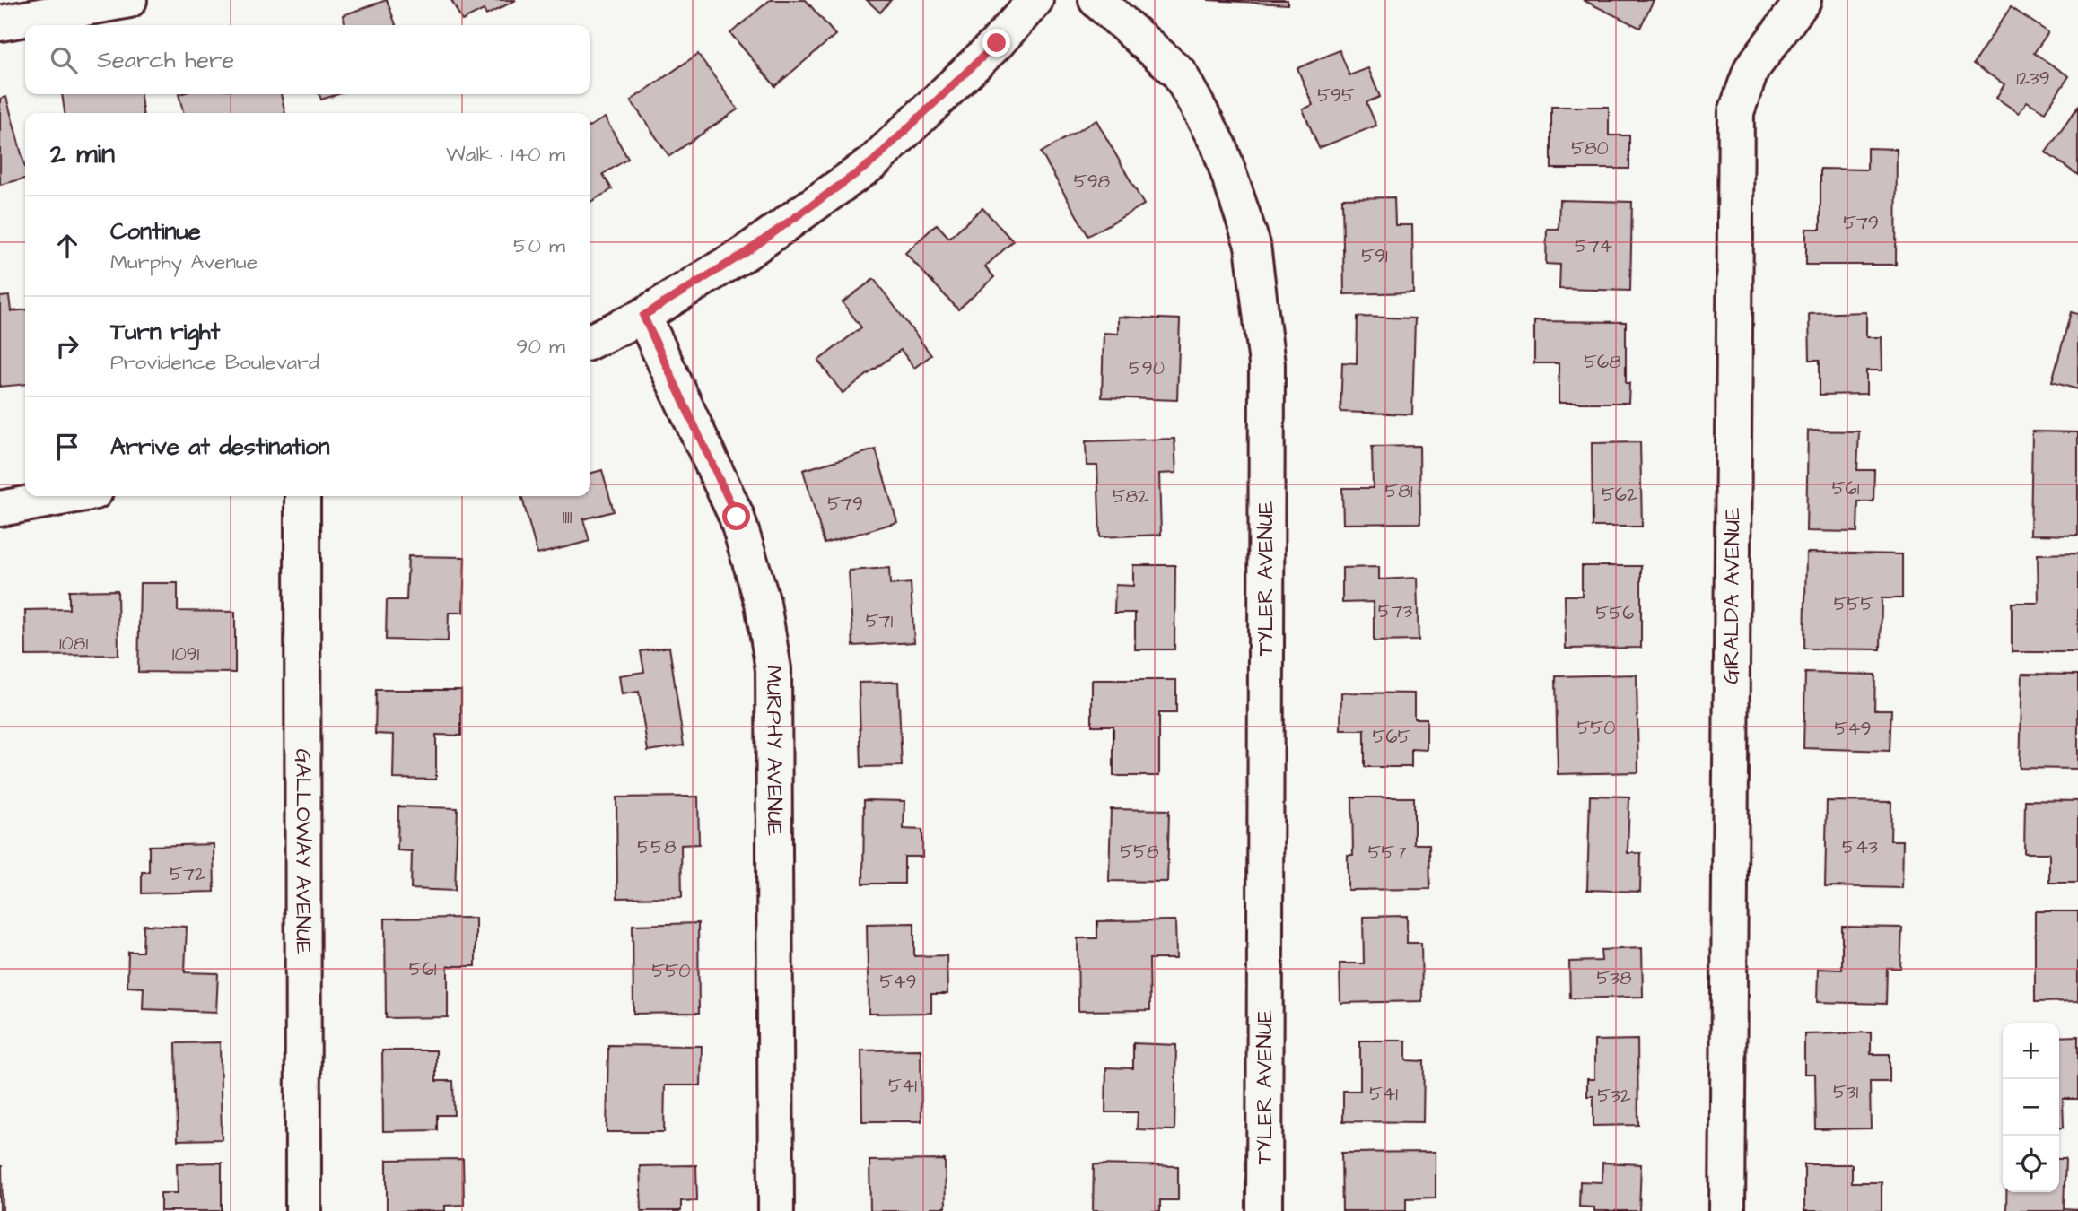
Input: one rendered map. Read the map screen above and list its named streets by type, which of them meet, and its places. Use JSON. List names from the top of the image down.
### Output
{
  "streets": {
    "street": [
      "TYLER AVENUE",
      "GIRALDA AVENUE",
      "MURPHY AVENUE",
      "GALLOWAY AVENUE"
    ]
  },
  "house_numbers": [
    "1239",
    "595",
    "580",
    "598",
    "579",
    "574",
    "591",
    "568",
    "590",
    "561",
    "581",
    "562",
    "582",
    "579",
    "1111",
    "555",
    "573",
    "556",
    "571",
    "1081",
    "1091",
    "550",
    "549",
    "565",
    "558",
    "543",
    "558",
    "557",
    "572",
    "561",
    "550",
    "538",
    "549",
    "541",
    "531",
    "541",
    "532"
  ],
  "page": {
    "search": "Search here",
    "heading": ["2 min", "Walk · 140 m"],
    "list": [
      ["Continue", "Murphy Avenue", "50 m"],
      ["Turn right", "Providence Boulevard", "90 m"],
      "Arrive at destination"
    ],
    "map_buttons": ["+", "−"]
  }
}
